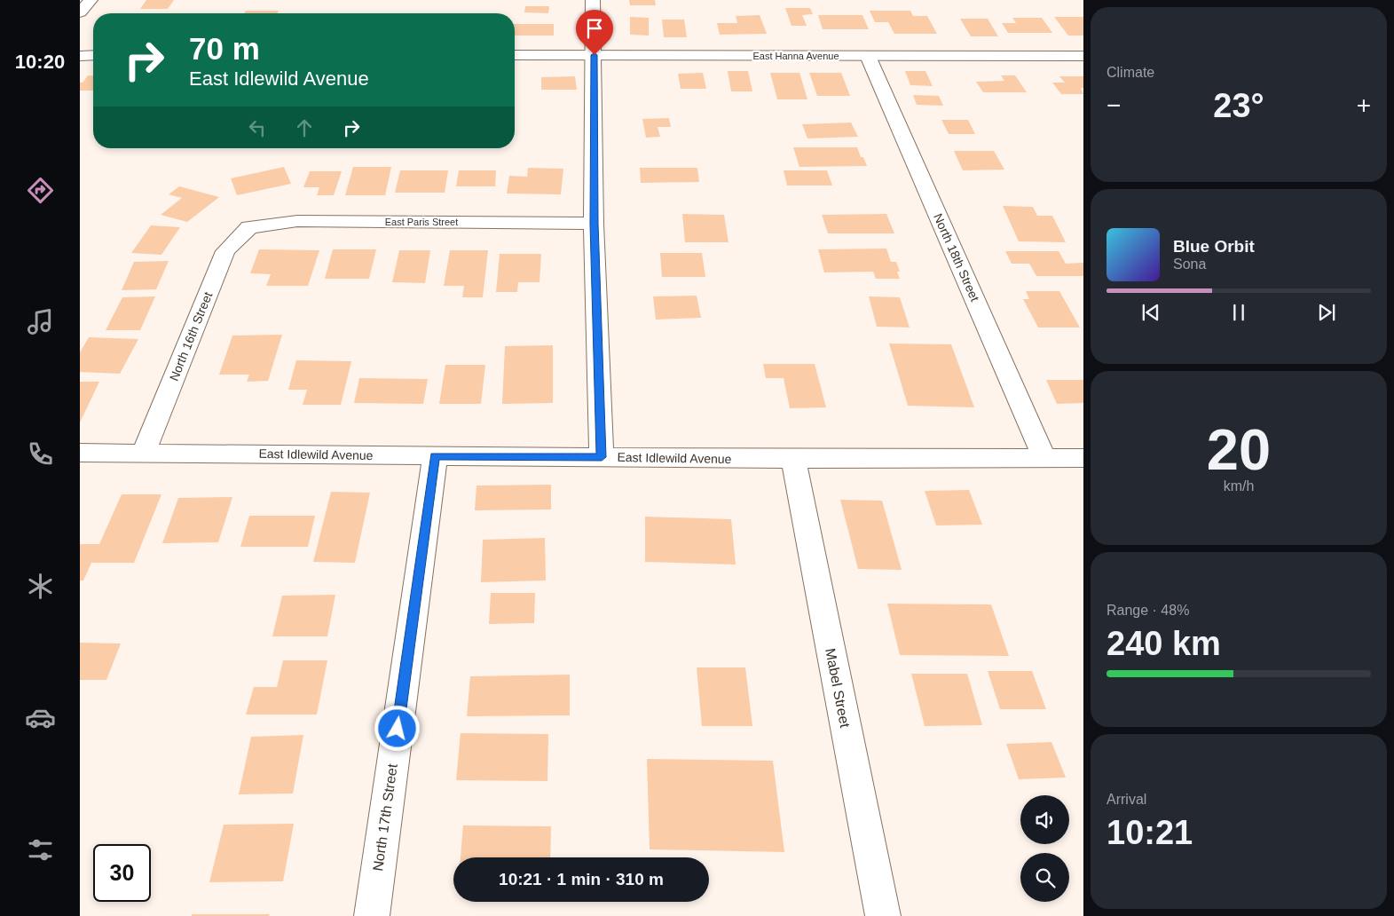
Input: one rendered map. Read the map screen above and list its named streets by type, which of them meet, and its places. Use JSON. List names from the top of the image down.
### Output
{
  "streets": {
    "street": [
      "East Hanna Avenue",
      "East Paris Street",
      "North 18th Street",
      "North 16th Street",
      "East Idlewild Avenue",
      "Mabel Street",
      "North 17th Street"
    ]
  },
  "crossings": [
    ["East Hanna Avenue", "North 18th Street"],
    ["East Paris Street", "North 16th Street"],
    ["North 18th Street", "East Idlewild Avenue"],
    ["North 16th Street", "East Idlewild Avenue"],
    ["East Idlewild Avenue", "Mabel Street"],
    ["East Idlewild Avenue", "North 17th Street"]
  ],
  "page": {
    "tabs": "10:20",
    "tile": [
      "Climate",
      ["20", "km/h"],
      ["Range · 48%", "240 km"],
      ["Arrival", "10:21"]
    ],
    "turn": ["70 m", "East Idlewild Avenue"],
    "heat": ["−", "23°", "+"],
    "song": ["Blue Orbit", "Sona"],
    "limit": "30",
    "trip": "10:21 · 1 min · 310 m"
  }
}
